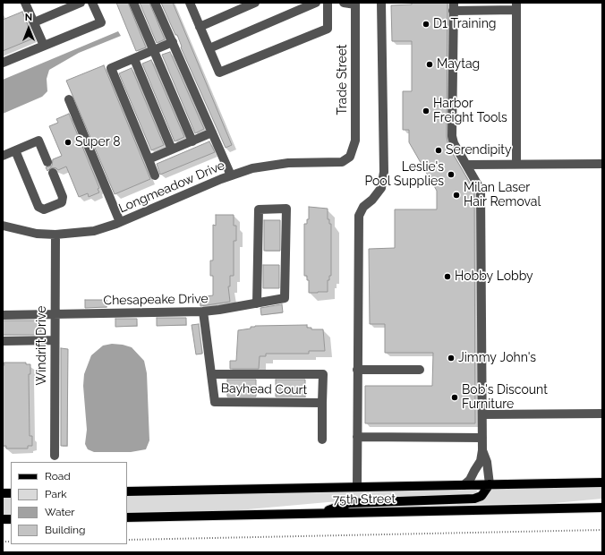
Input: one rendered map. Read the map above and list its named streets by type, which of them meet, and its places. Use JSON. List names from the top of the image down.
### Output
{
  "streets": {
    "main road": ["75th Street"],
    "street": [
      "Trade Street",
      "Longmeadow Drive",
      "Chesapeake Drive",
      "Windrift Drive",
      "Bayhead Court"
    ]
  },
  "crossings": [
    ["Trade Street", "Longmeadow Drive"],
    ["Longmeadow Drive", "Windrift Drive"],
    ["Chesapeake Drive", "Windrift Drive"],
    ["Chesapeake Drive", "Bayhead Court"]
  ],
  "places": [
    "D1 Training",
    "Maytag",
    "Harbor Freight Tools",
    "Super 8",
    "Serendipity",
    "Leslie's Pool Supplies",
    "Milan Laser Hair Removal",
    "Hobby Lobby",
    "Jimmy John's",
    "Bob's Discount Furniture"
  ],
  "legend": [
    "Road",
    "Park",
    "Water",
    "Building"
  ],
  "north": "top"
}
